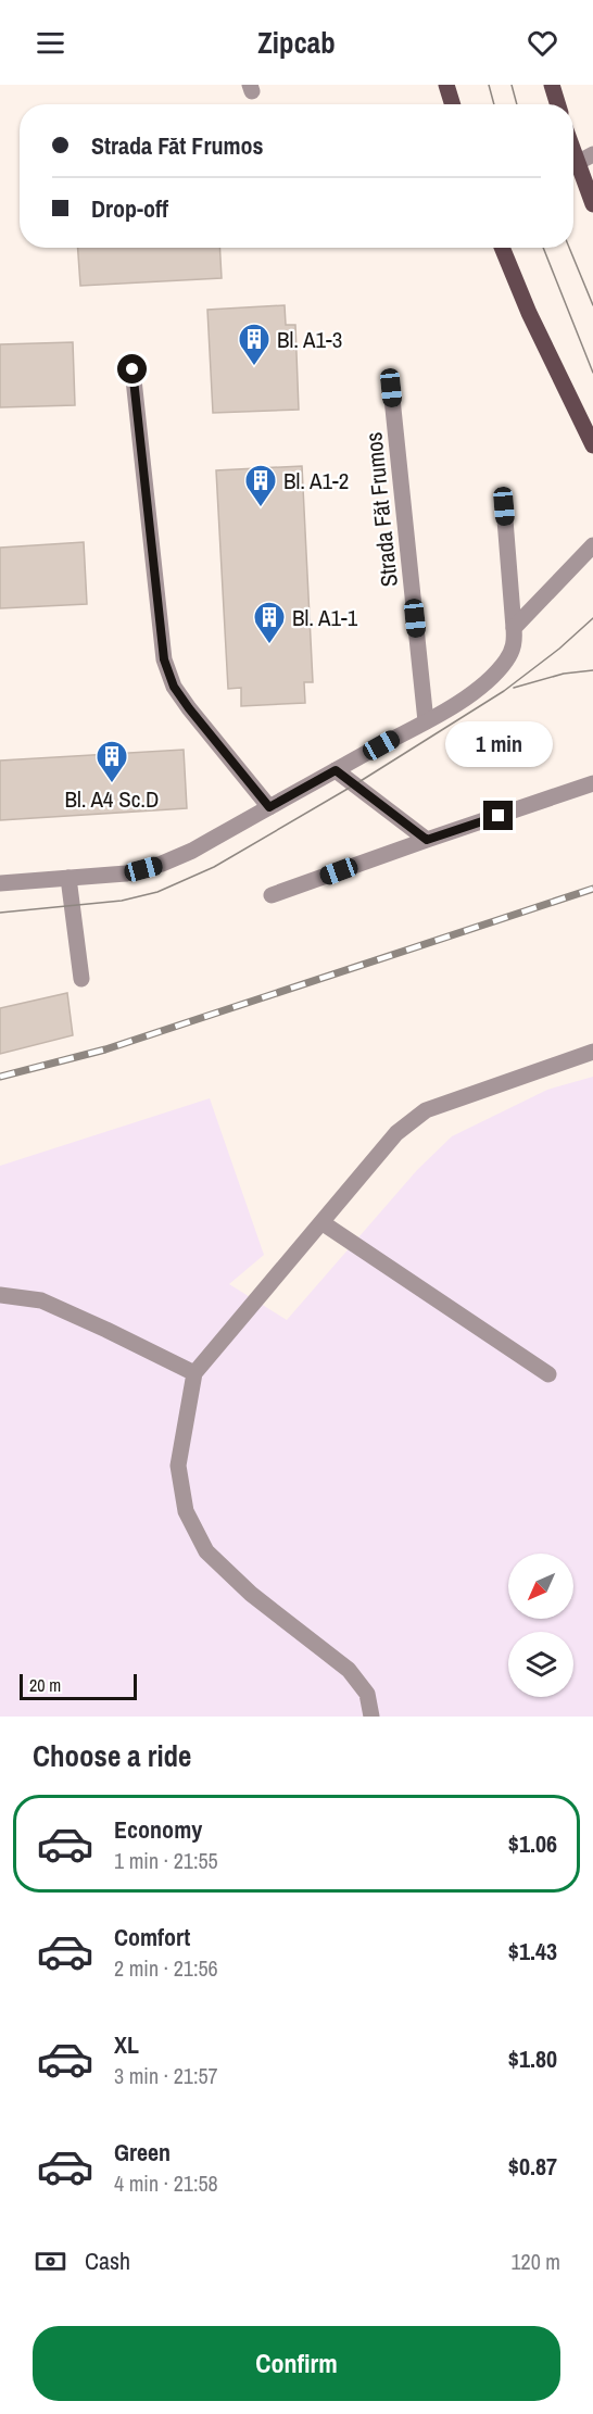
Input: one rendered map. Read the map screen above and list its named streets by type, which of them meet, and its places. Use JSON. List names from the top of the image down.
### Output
{
  "streets": {
    "street": ["Strada Făt Frumos"]
  },
  "places": {
    "building": [
      "Bl. A1-3",
      "Bl. A1-2",
      "Bl. A1-1",
      "Bl. A4 Sc.D"
    ]
  },
  "scale_bar": "20 m",
  "north": "bottom left",
  "page": {
    "header": "Zipcab",
    "banner": ["Strada Făt Frumos", "Drop-off"],
    "bubble": "1 min",
    "scale": "20 m",
    "heading": "Choose a ride",
    "list": [
      {
        "name": "Economy",
        "note": "1 min · 21:55",
        "value": "$1.06"
      },
      {
        "name": "Comfort",
        "note": "2 min · 21:56",
        "value": "$1.43"
      },
      {
        "name": "XL",
        "note": "3 min · 21:57",
        "value": "$1.80"
      },
      {
        "name": "Green",
        "note": "4 min · 21:58",
        "value": "$0.87"
      }
    ],
    "pay": ["Cash", "120 m"],
    "buttons": "Confirm"
  }
}
